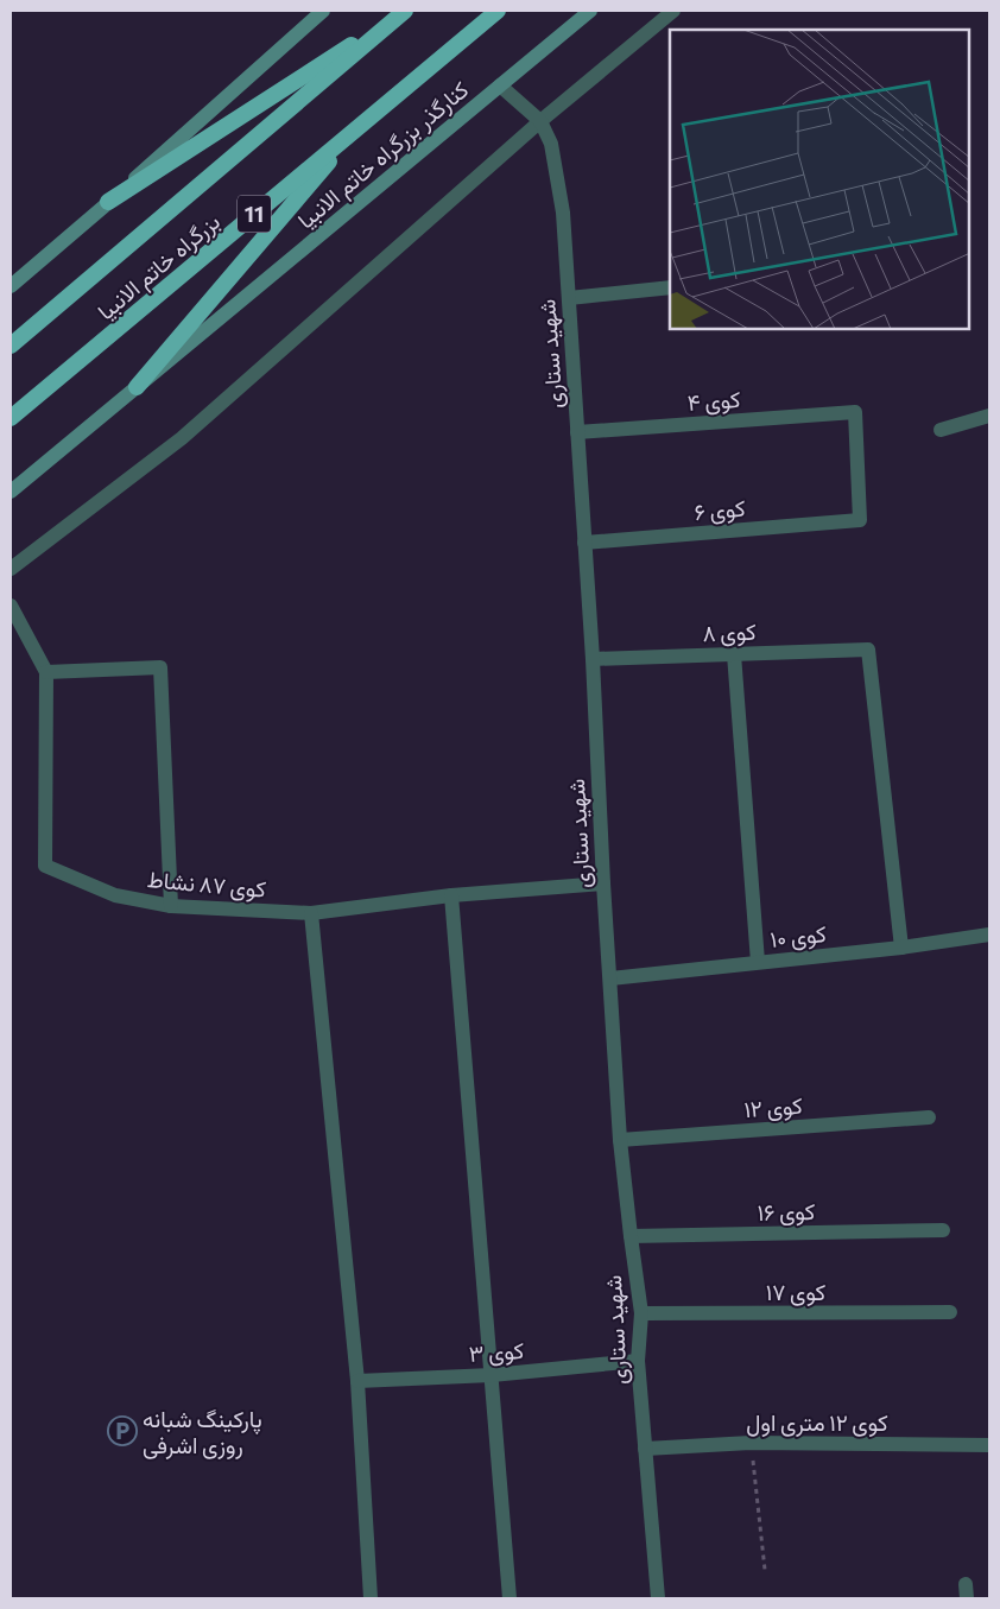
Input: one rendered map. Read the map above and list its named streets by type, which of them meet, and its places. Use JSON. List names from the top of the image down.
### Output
{
  "streets": {
    "highway": ["11", "بزرگراه خاتم الانبیا"],
    "main road": ["کنارگذر بزرگراه خاتم الانبیا"],
    "street": [
      "شهید ستاری",
      "کوی ۴",
      "کوی ۶",
      "کوی ۸",
      "کوی ۸۷ نشاط",
      "کوی ۱۰",
      "کوی ۱۲",
      "کوی ۱۶",
      "کوی ۱۷",
      "کوی ۳",
      "کوی ۱۲ متری اول"
    ]
  },
  "crossings": [
    ["کنارگذر بزرگراه خاتم الانبیا", "شهید ستاری"],
    ["شهید ستاری", "کوی ۴"],
    ["شهید ستاری", "کوی ۶"],
    ["شهید ستاری", "کوی ۸"],
    ["شهید ستاری", "کوی ۸۷ نشاط"],
    ["شهید ستاری", "کوی ۱۰"],
    ["شهید ستاری", "کوی ۱۲"],
    ["شهید ستاری", "کوی ۱۶"],
    ["شهید ستاری", "کوی ۱۷"],
    ["شهید ستاری", "کوی ۳"],
    ["شهید ستاری", "کوی ۱۲ متری اول"],
    ["کوی ۴", "کوی ۶"],
    ["کوی ۸", "کوی ۱۰"]
  ],
  "places": {
    "parking": ["پارکینگ شبانه روزی اشرفی"]
  }
}
